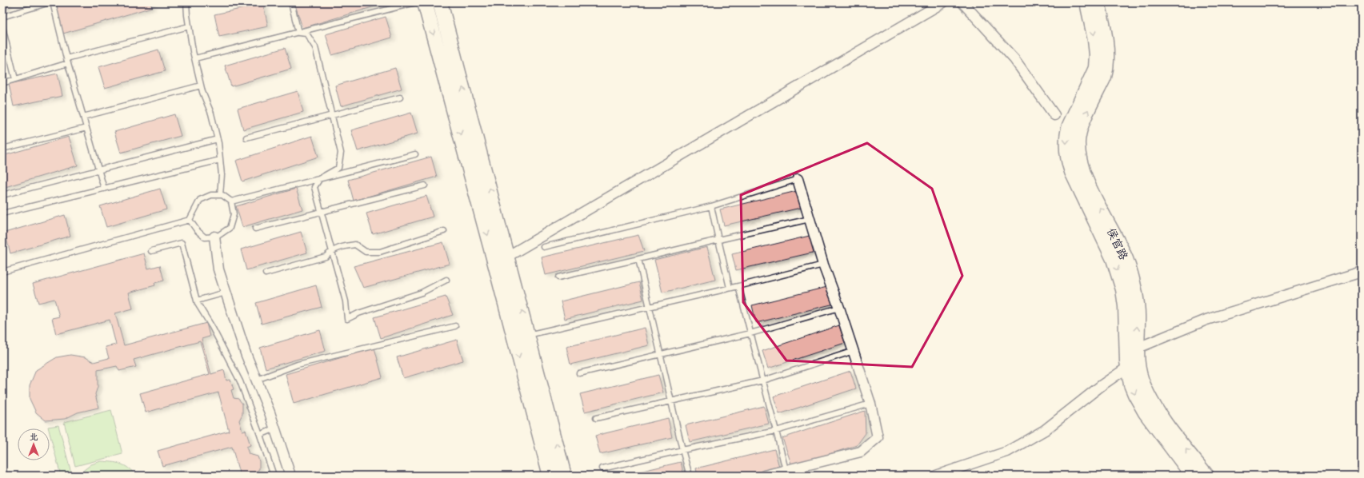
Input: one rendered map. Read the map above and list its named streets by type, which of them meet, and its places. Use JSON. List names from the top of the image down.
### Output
{
  "streets": {
    "main road": ["侯官路"]
  },
  "north": "top"
}
